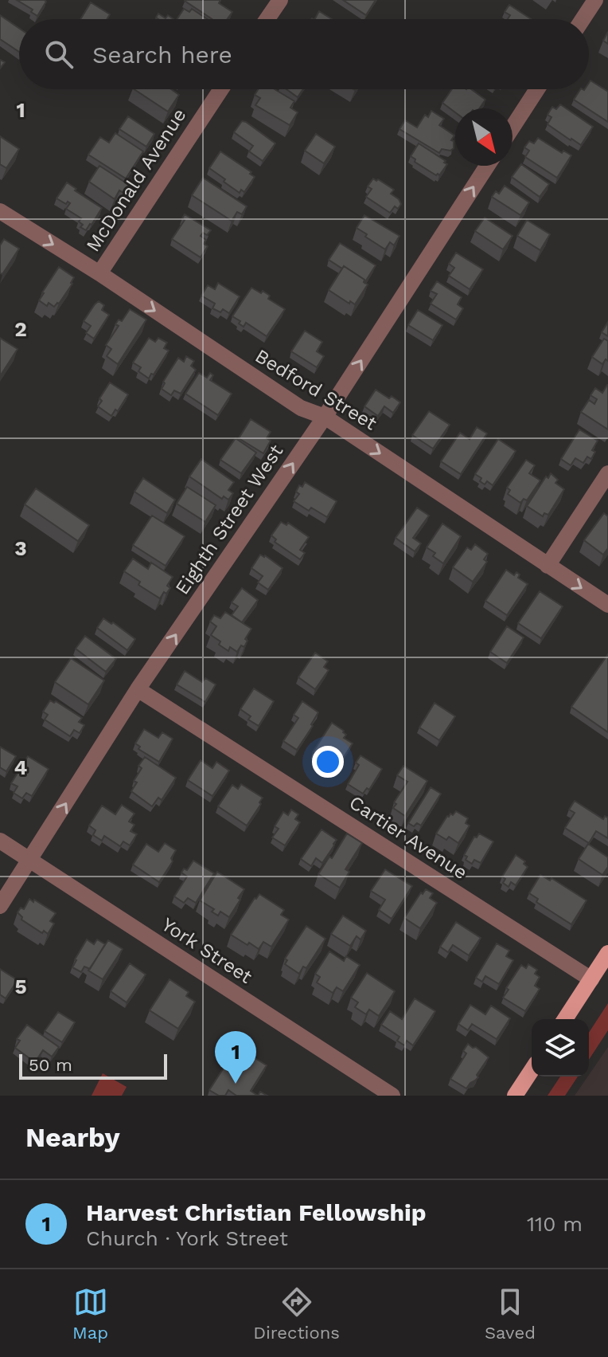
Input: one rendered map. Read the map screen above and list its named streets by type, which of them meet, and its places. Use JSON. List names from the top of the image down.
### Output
{
  "streets": {
    "street": [
      "McDonald Avenue",
      "Bedford Street",
      "Eighth Street West",
      "Cartier Avenue",
      "York Street"
    ]
  },
  "crossings": [
    ["McDonald Avenue", "Bedford Street"],
    ["Bedford Street", "Eighth Street West"],
    ["Eighth Street West", "Cartier Avenue"],
    ["Eighth Street West", "York Street"]
  ],
  "one_way": ["Bedford Street", "Eighth Street West"],
  "scale_bar": "50 m",
  "north": "bottom right",
  "page": {
    "search": "Search here",
    "pins": "1",
    "scale": "50 m",
    "heading": "Nearby",
    "list": [
      {
        "mark": "1",
        "name": "Harvest Christian Fellowship",
        "note": "Church · York Street",
        "value": "110 m"
      }
    ],
    "nav": ["Map", "Directions", "Saved"]
  },
  "grid": {
    "rows": [
      "1",
      "2",
      "3",
      "4",
      "5"
    ]
  }
}
